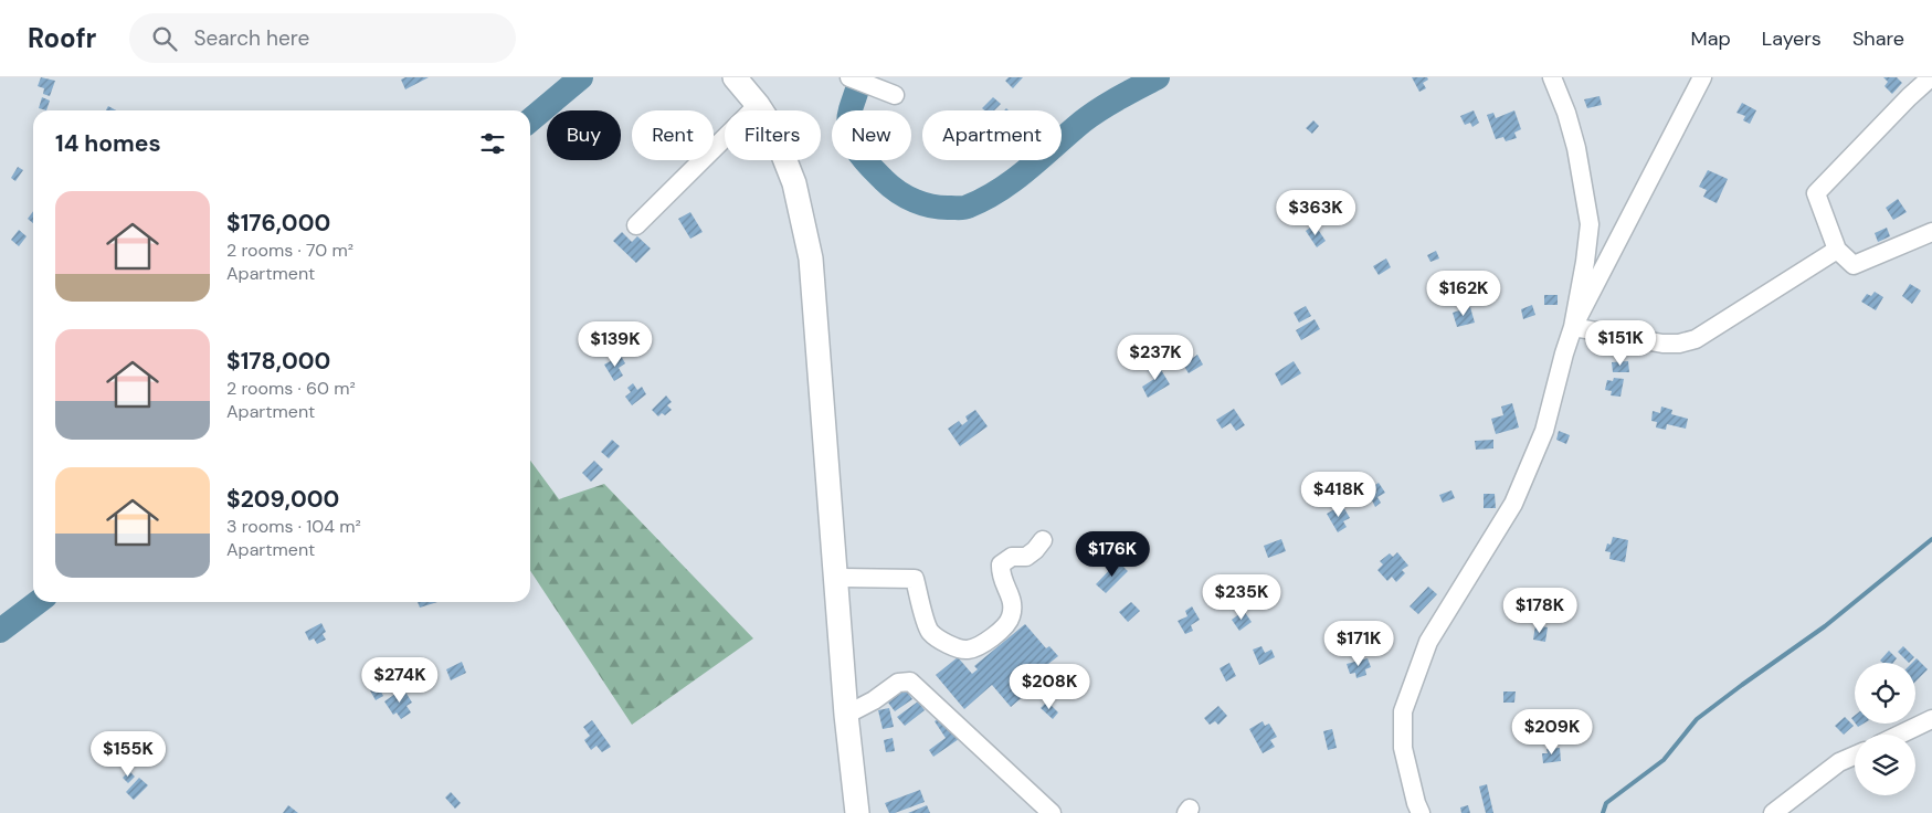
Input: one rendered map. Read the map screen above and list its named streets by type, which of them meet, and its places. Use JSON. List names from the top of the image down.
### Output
{
  "page": {
    "header": "Roofr",
    "search": "Search here",
    "nav": ["Map", "Layers", "Share"],
    "chip": [
      "Buy",
      "Rent",
      "Filters",
      "New",
      "Apartment"
    ],
    "heading": "14 homes",
    "list": [
      {
        "name": "$176,000",
        "note": "2 rooms · 70 m² · Apartment"
      },
      {
        "name": "$178,000",
        "note": "2 rooms · 60 m² · Apartment"
      },
      {
        "name": "$209,000",
        "note": "3 rooms · 104 m² · Apartment"
      }
    ],
    "price": [
      "$363K",
      "$162K",
      "$151K",
      "$139K",
      "$237K",
      "$418K",
      "$176K",
      "$235K",
      "$178K",
      "$171K",
      "$274K",
      "$208K",
      "$209K",
      "$155K"
    ]
  }
}
